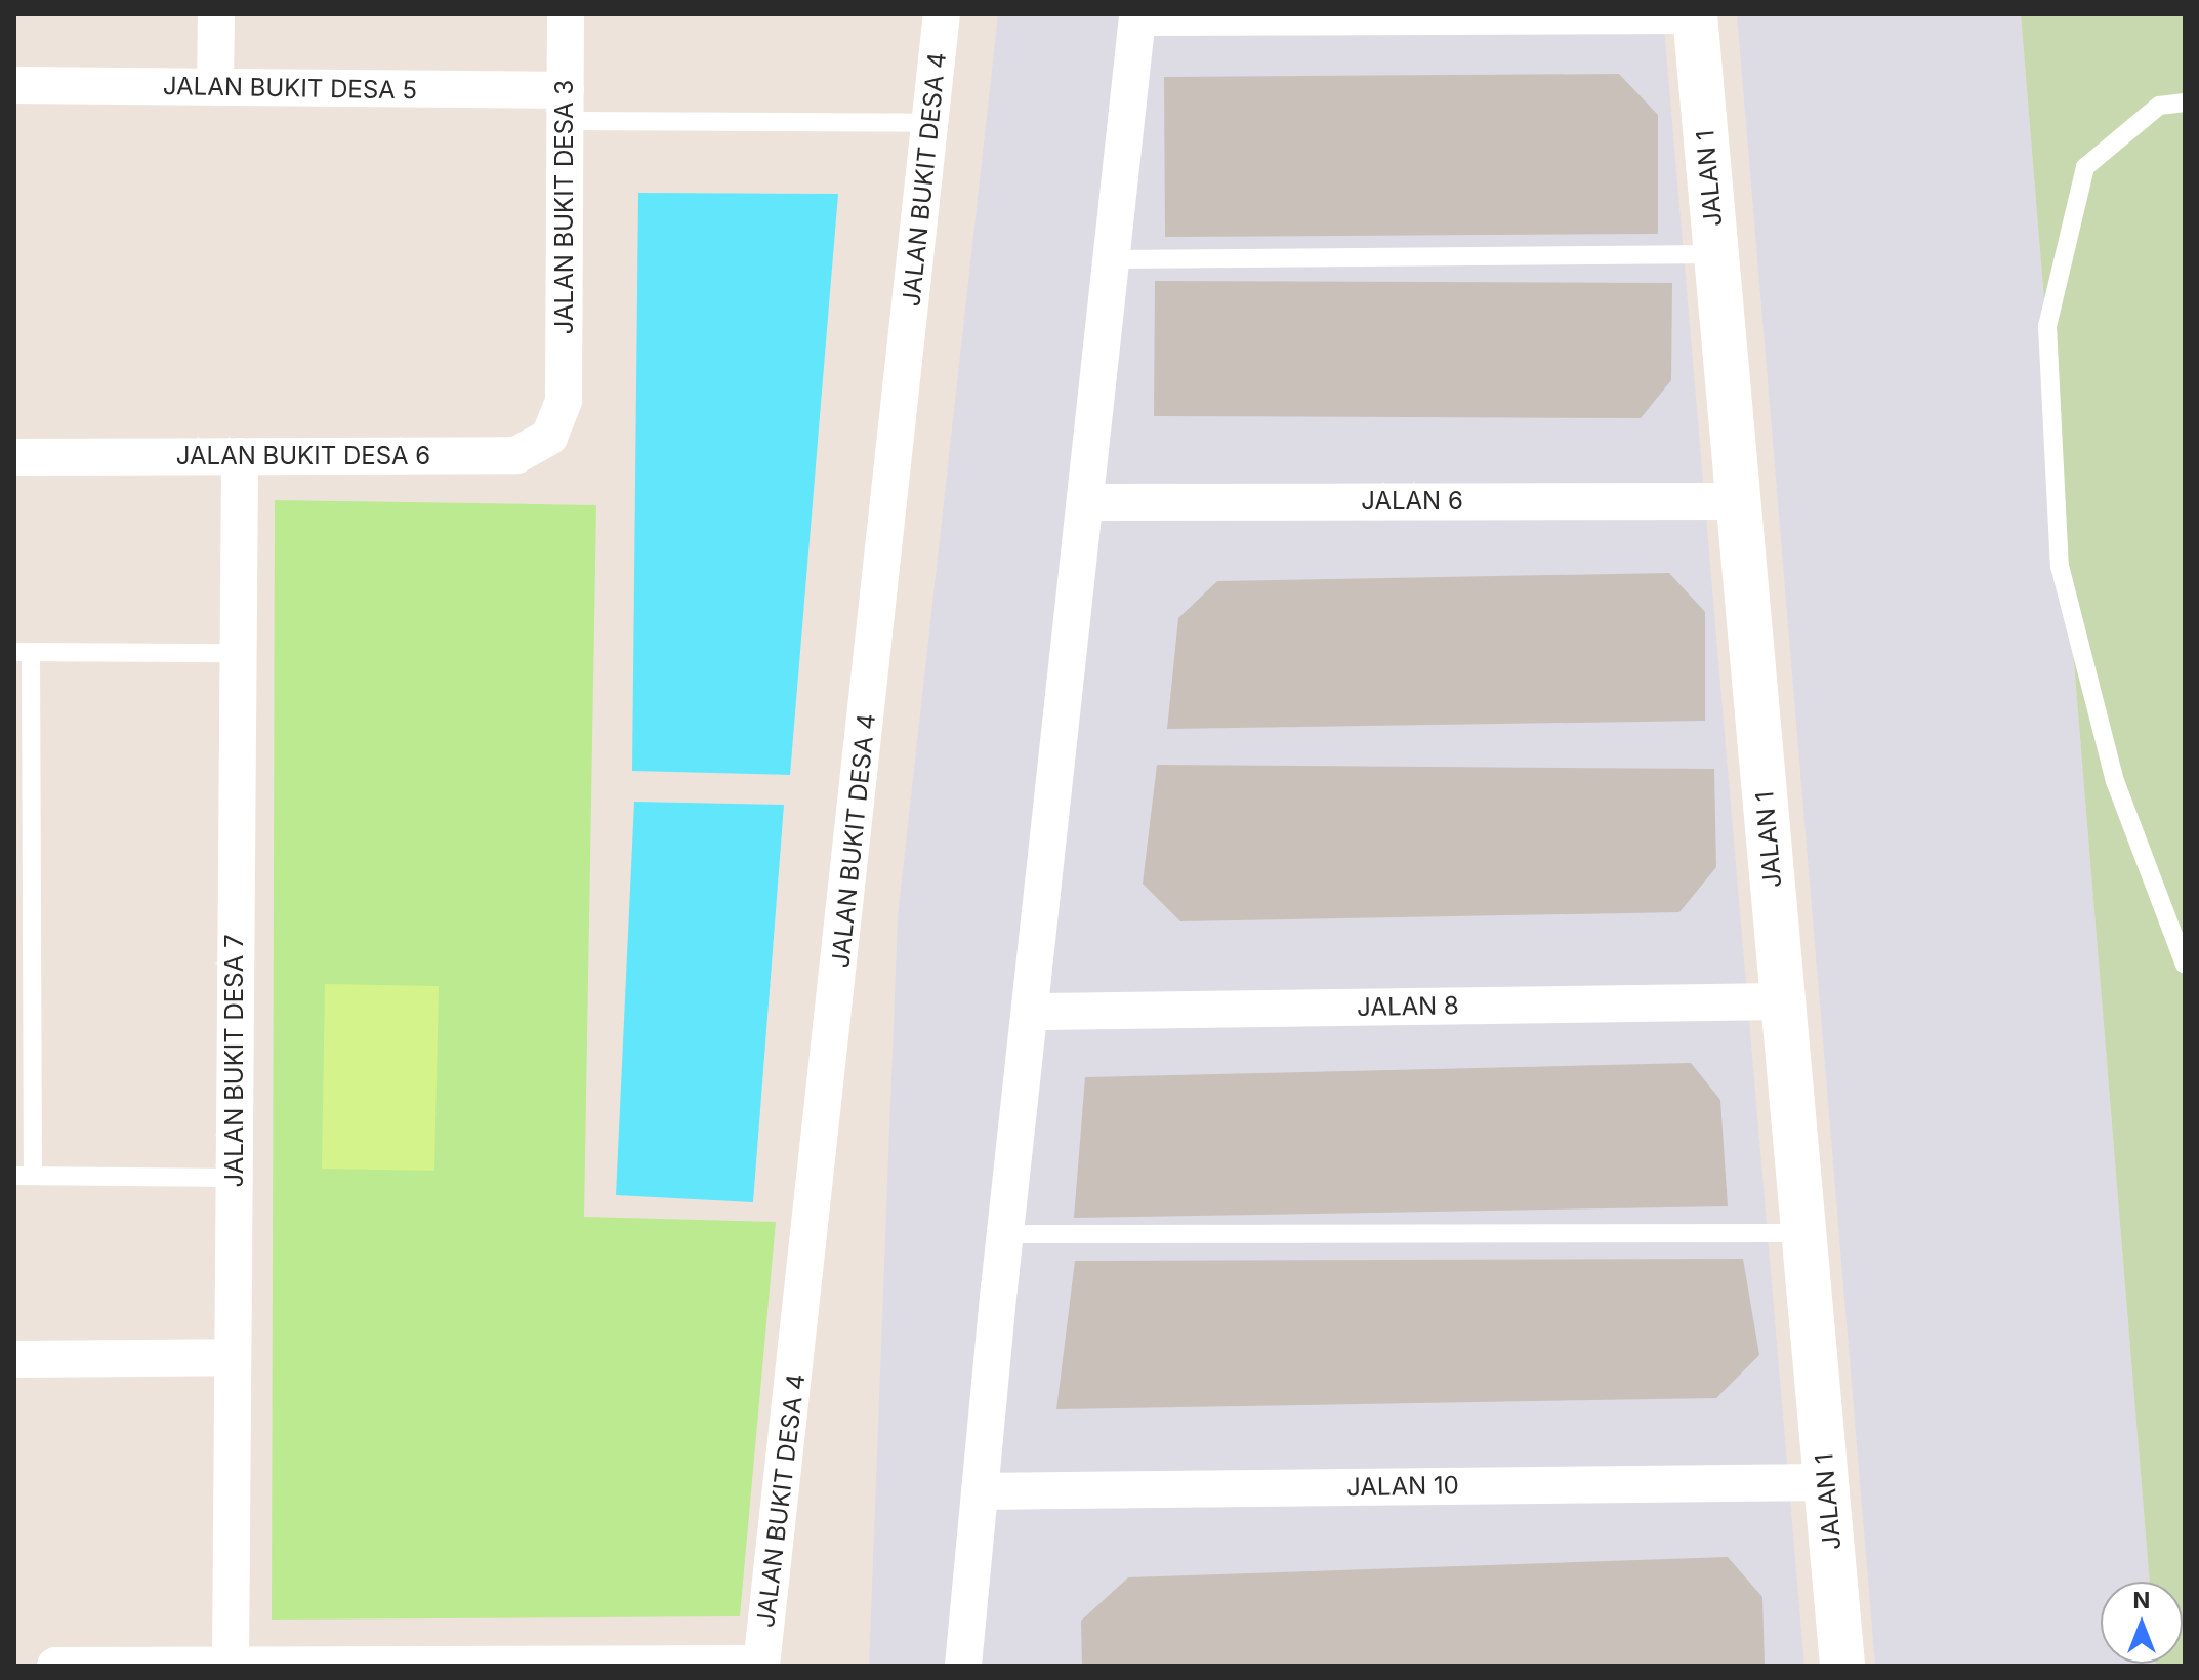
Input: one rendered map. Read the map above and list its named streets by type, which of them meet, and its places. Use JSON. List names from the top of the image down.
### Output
{
  "streets": {
    "street": [
      "JALAN BUKIT DESA 5",
      "JALAN 1",
      "JALAN BUKIT DESA 4",
      "JALAN BUKIT DESA 3",
      "JALAN BUKIT DESA 6",
      "JALAN 6",
      "JALAN 8",
      "JALAN BUKIT DESA 7",
      "JALAN 10"
    ]
  },
  "crossings": [
    ["JALAN BUKIT DESA 5", "JALAN BUKIT DESA 3"],
    ["JALAN 1", "JALAN 6"],
    ["JALAN 1", "JALAN 8"],
    ["JALAN 1", "JALAN 10"],
    ["JALAN BUKIT DESA 3", "JALAN BUKIT DESA 6"],
    ["JALAN BUKIT DESA 6", "JALAN BUKIT DESA 7"]
  ],
  "north": "top"
}
